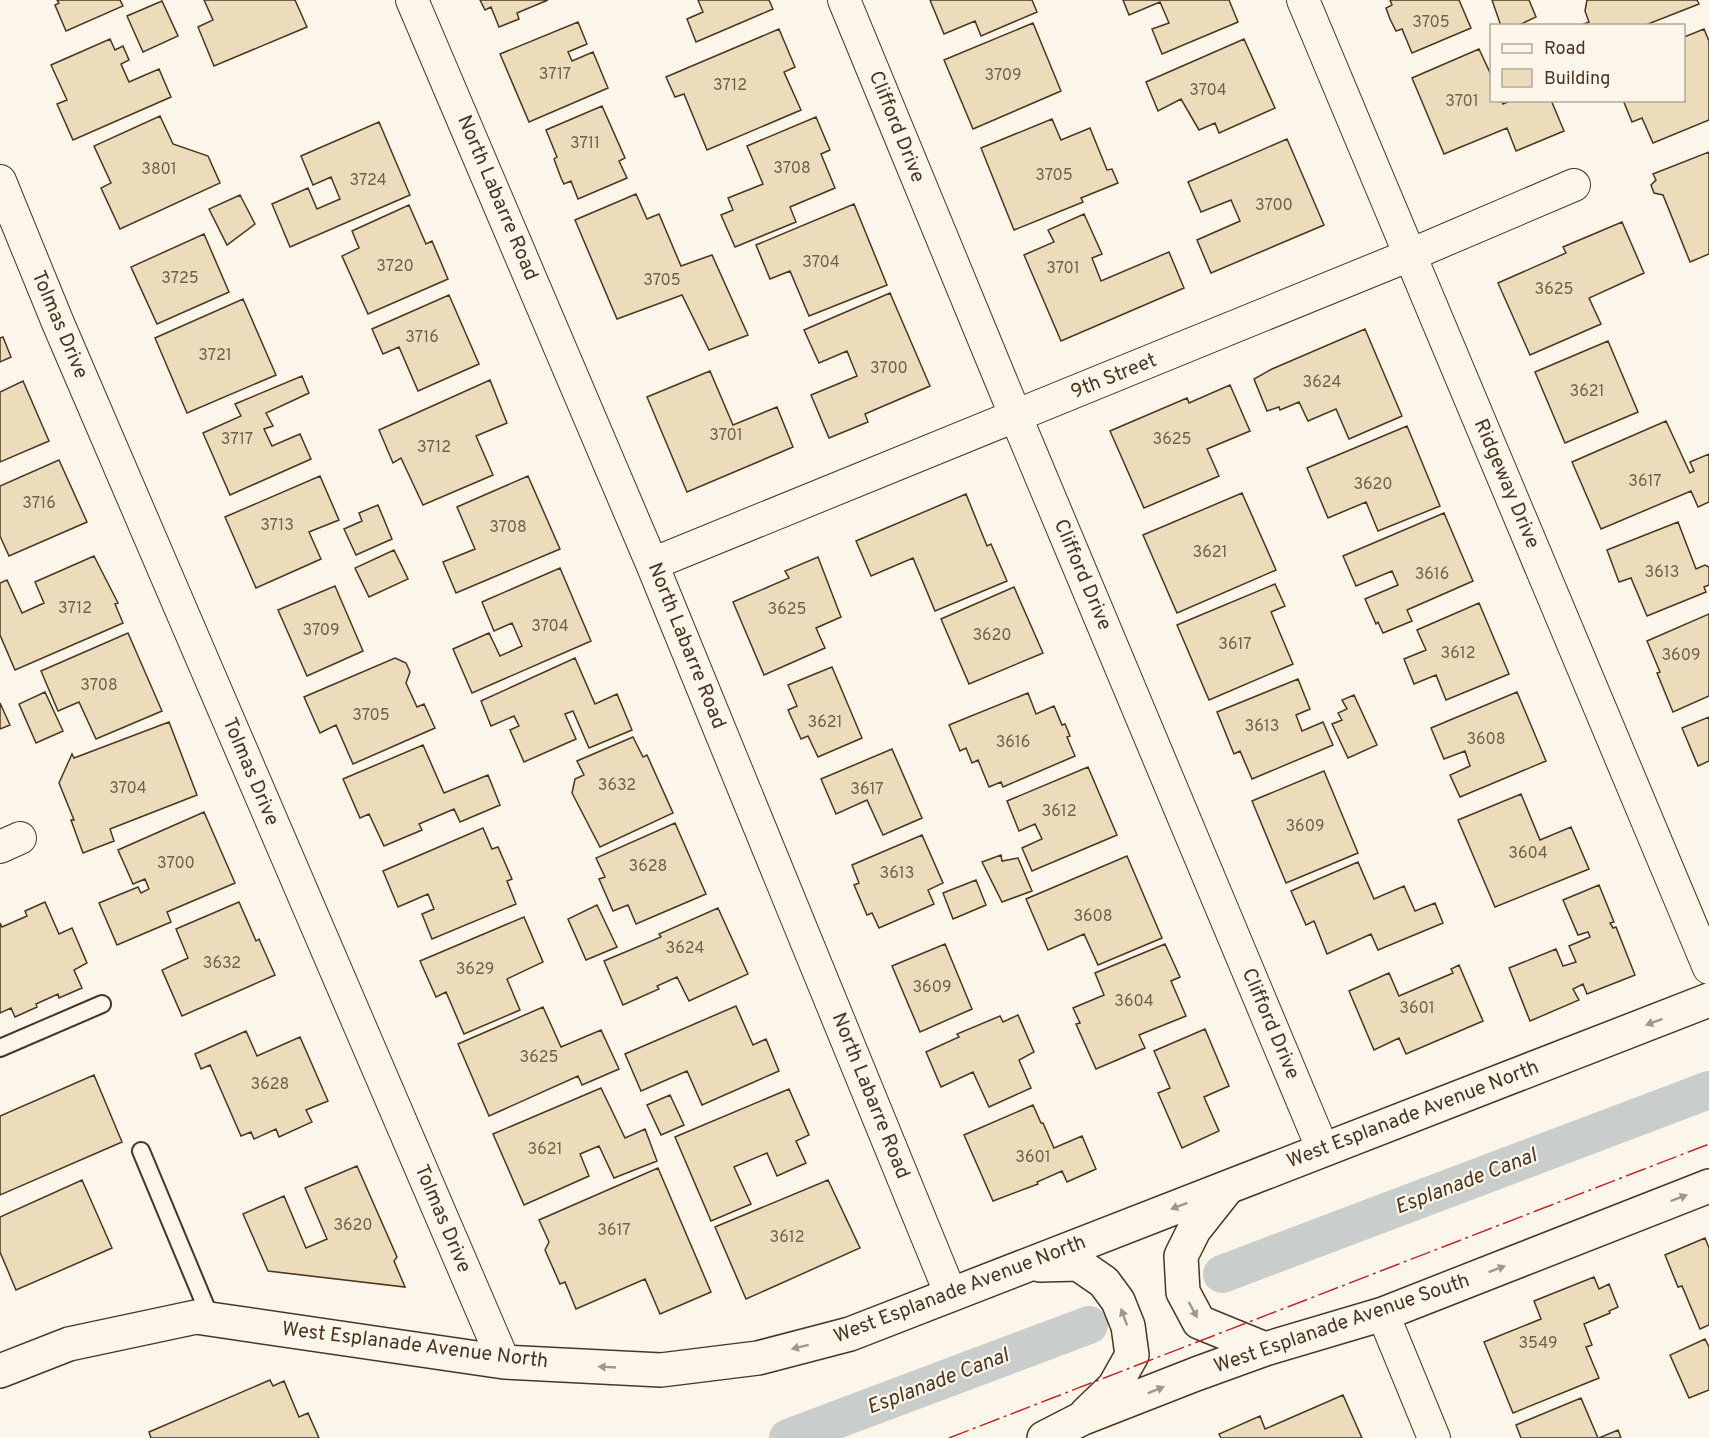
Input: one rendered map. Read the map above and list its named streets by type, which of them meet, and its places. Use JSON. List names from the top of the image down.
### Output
{
  "streets": {
    "main road": ["West Esplanade Avenue North", "West Esplanade Avenue South"],
    "street": [
      "Clifford Drive",
      "North Labarre Road",
      "Tolmas Drive",
      "9th Street",
      "Ridgeway Drive"
    ]
  },
  "crossings": [
    ["Clifford Drive", "9th Street"],
    ["Clifford Drive", "West Esplanade Avenue North"],
    ["North Labarre Road", "9th Street"],
    ["North Labarre Road", "West Esplanade Avenue North"],
    ["Tolmas Drive", "West Esplanade Avenue North"],
    ["9th Street", "Ridgeway Drive"]
  ],
  "one_way": ["West Esplanade Avenue North", "West Esplanade Avenue South"],
  "water": ["Esplanade Canal"],
  "house_numbers": [
    "3705",
    "3717",
    "3709",
    "3712",
    "3704",
    "3701",
    "3711",
    "3708",
    "3801",
    "3705",
    "3724",
    "3700",
    "3704",
    "3720",
    "3701",
    "3725",
    "3705",
    "3625",
    "3716",
    "3721",
    "3700",
    "3624",
    "3621",
    "3701",
    "3717",
    "3625",
    "3712",
    "3617",
    "3620",
    "3716",
    "3713",
    "3708",
    "3621",
    "3613",
    "3616",
    "3712",
    "3625",
    "3704",
    "3709",
    "3620",
    "3617",
    "3612",
    "3609",
    "3708",
    "3705",
    "3621",
    "3613",
    "3608",
    "3616",
    "3632",
    "3704",
    "3617",
    "3612",
    "3609",
    "3604",
    "3700",
    "3628",
    "3613",
    "3608",
    "3624",
    "3632",
    "3629",
    "3609",
    "3604",
    "3601",
    "3625",
    "3628",
    "3621",
    "3601",
    "3620",
    "3617",
    "3612",
    "3549"
  ],
  "legend": ["Road", "Building"]
}
